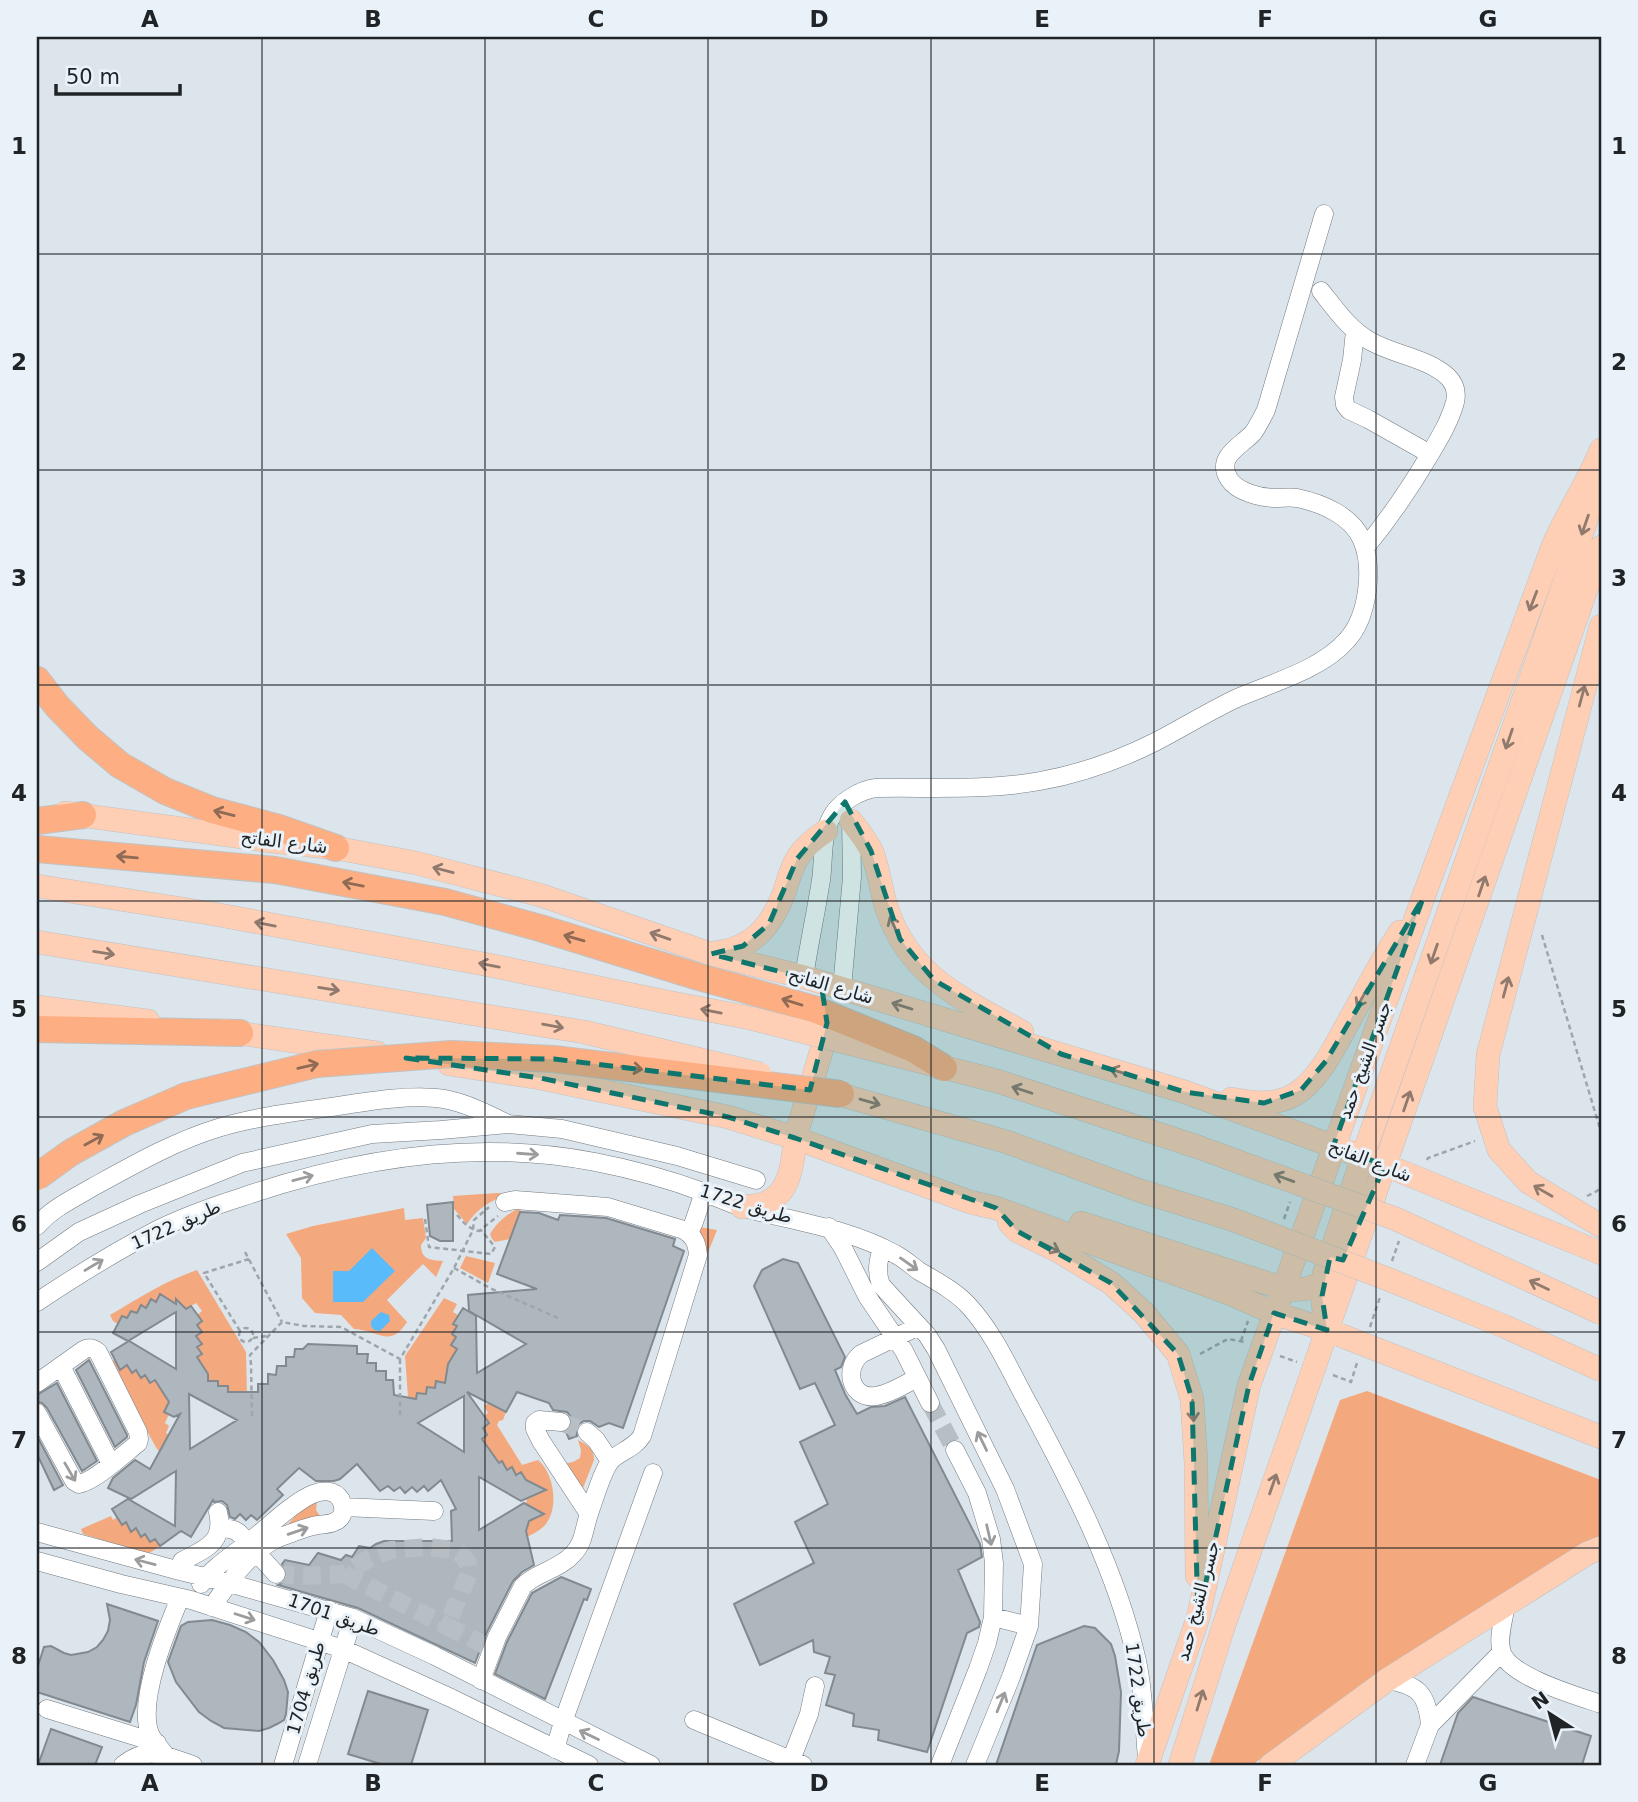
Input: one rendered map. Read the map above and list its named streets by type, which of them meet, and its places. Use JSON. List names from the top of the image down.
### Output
{
  "streets": {
    "main road": ["شارع الفاتح", "جسر الشيخ حمد"],
    "street": ["طريق 1722", "طريق 1701", "طريق 1704"]
  },
  "crossings": [
    ["شارع الفاتح", "جسر الشيخ حمد"],
    ["جسر الشيخ حمد", "طريق 1722"],
    ["طريق 1701", "طريق 1704"]
  ],
  "scale_bar": "50 m",
  "north": "top left",
  "grid": {
    "columns": [
      "A",
      "B",
      "C",
      "D",
      "E",
      "F",
      "G"
    ],
    "rows": [
      "1",
      "2",
      "3",
      "4",
      "5",
      "6",
      "7",
      "8"
    ]
  }
}
